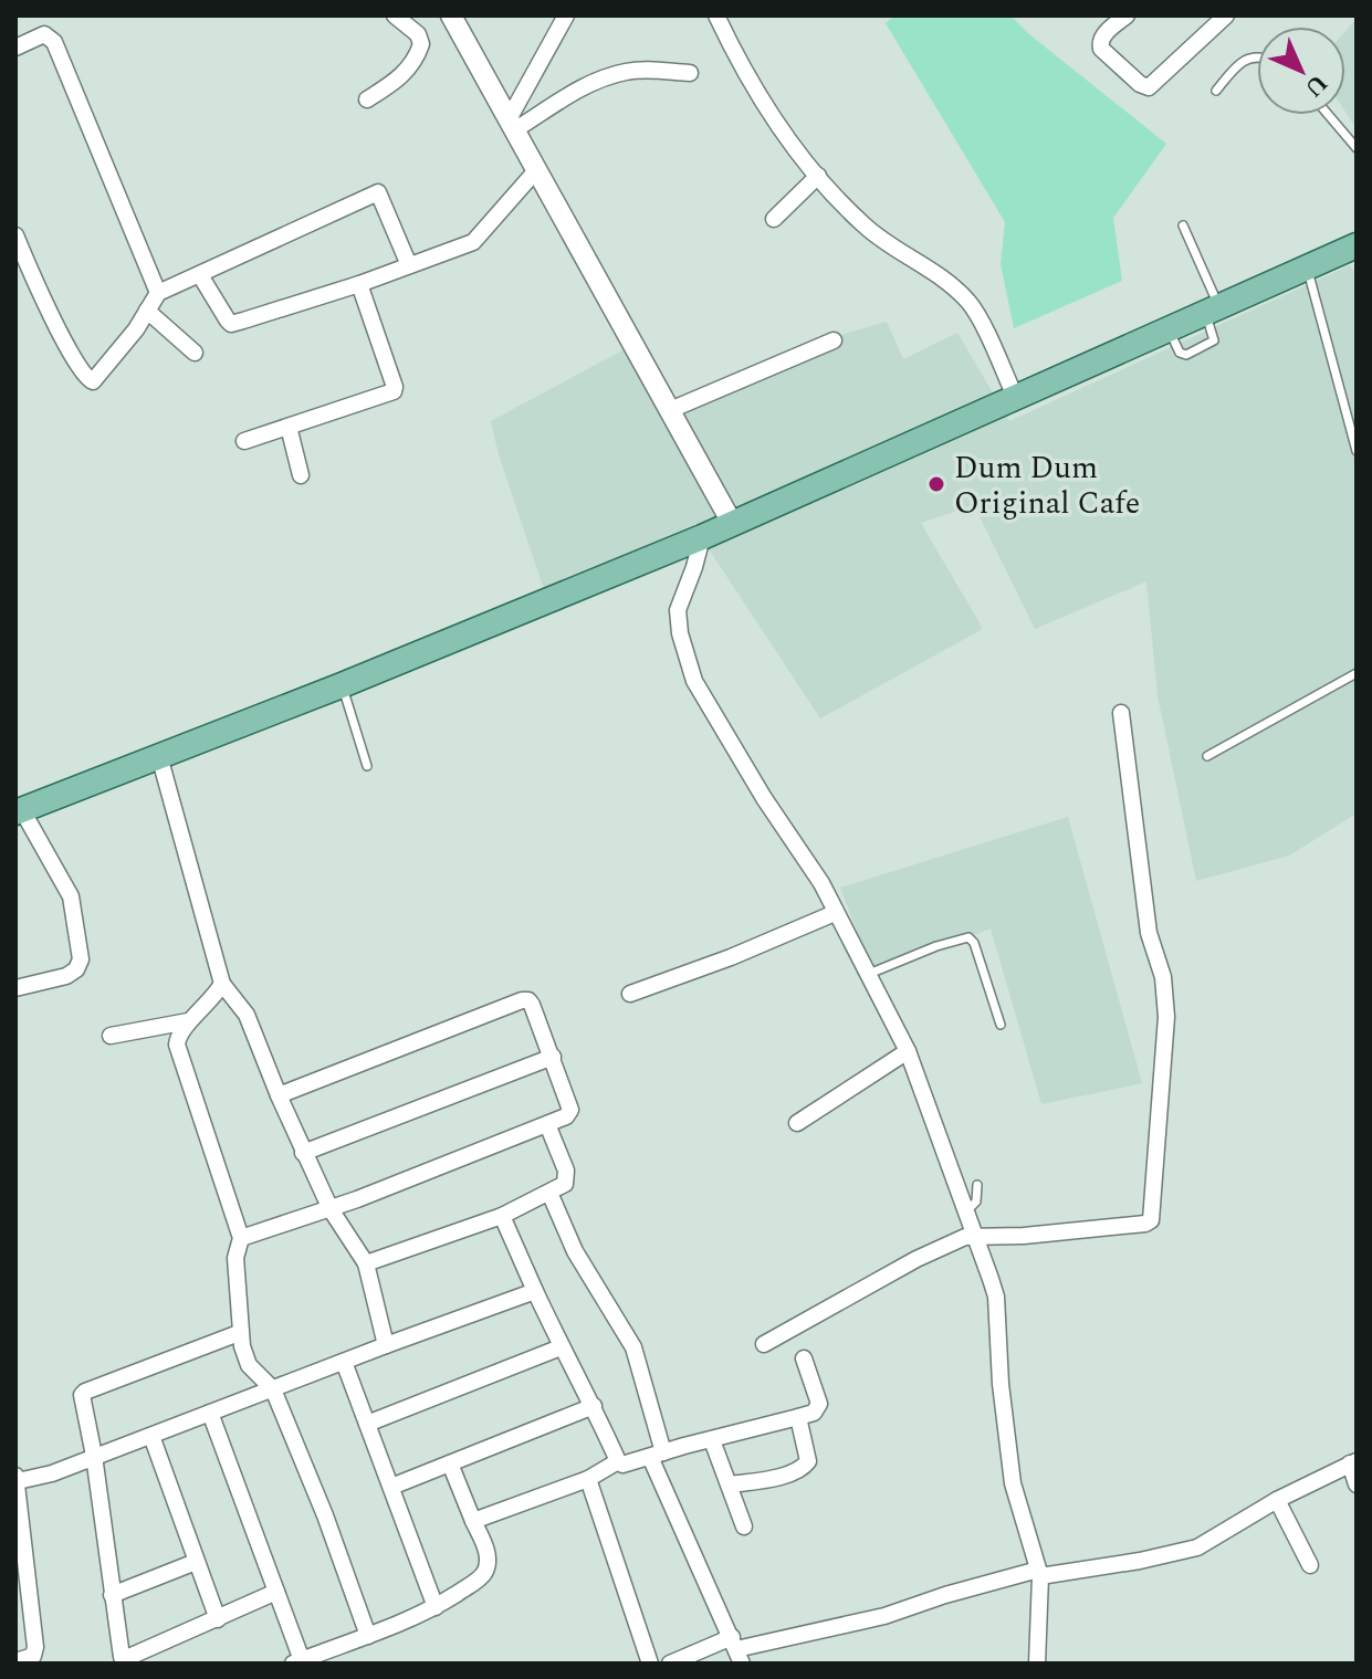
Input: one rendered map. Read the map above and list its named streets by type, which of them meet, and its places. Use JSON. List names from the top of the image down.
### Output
{
  "places": ["Dum Dum Original Cafe"],
  "north": "bottom right"
}
